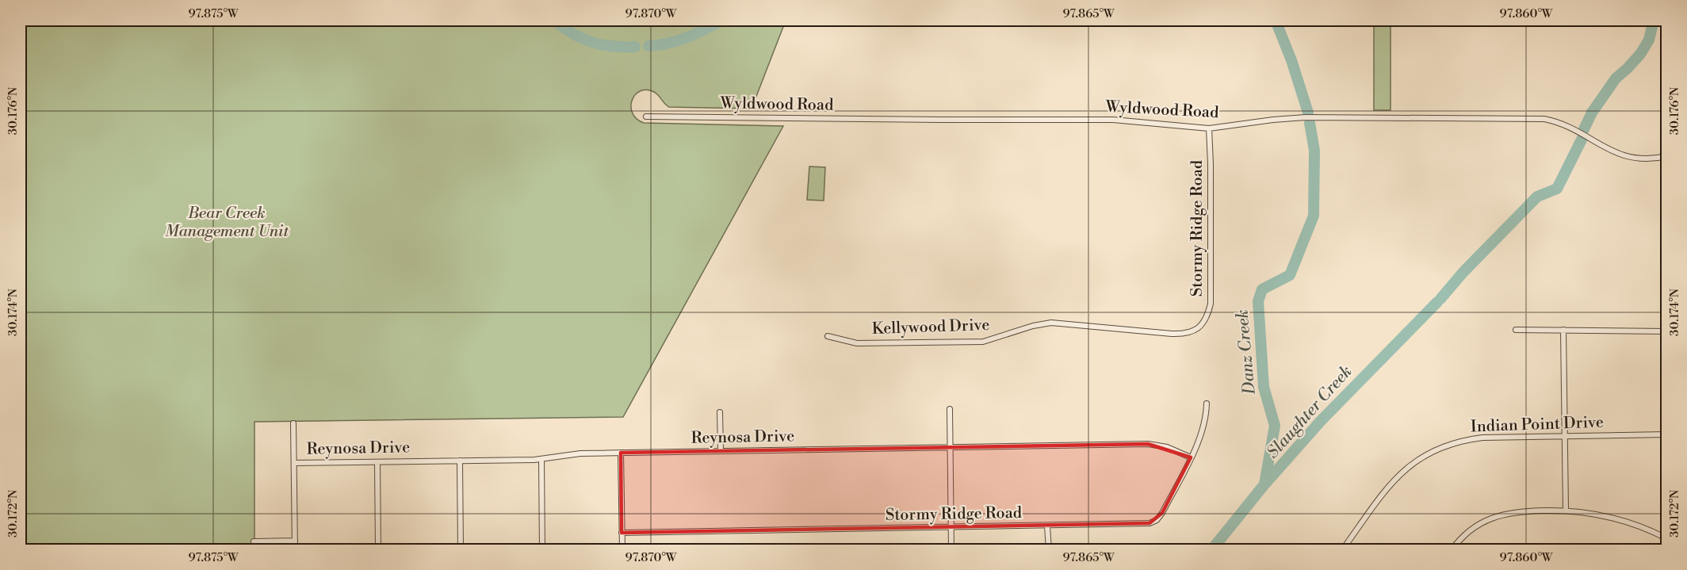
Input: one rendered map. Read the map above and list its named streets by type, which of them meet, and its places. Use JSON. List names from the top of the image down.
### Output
{
  "streets": {
    "street": [
      "Wyldwood Road",
      "Stormy Ridge Road",
      "Kellywood Drive",
      "Indian Point Drive",
      "Reynosa Drive"
    ]
  },
  "crossings": [
    ["Wyldwood Road", "Stormy Ridge Road"],
    ["Stormy Ridge Road", "Kellywood Drive"],
    ["Stormy Ridge Road", "Reynosa Drive"]
  ],
  "water": ["Danz Creek", "Slaughter Creek"],
  "parks": ["Bear Creek Management Unit"],
  "coordinates": [
    "97.875°W",
    "97.870°W",
    "97.865°W",
    "97.860°W",
    "30.176°N",
    "30.174°N",
    "30.172°N"
  ]
}
